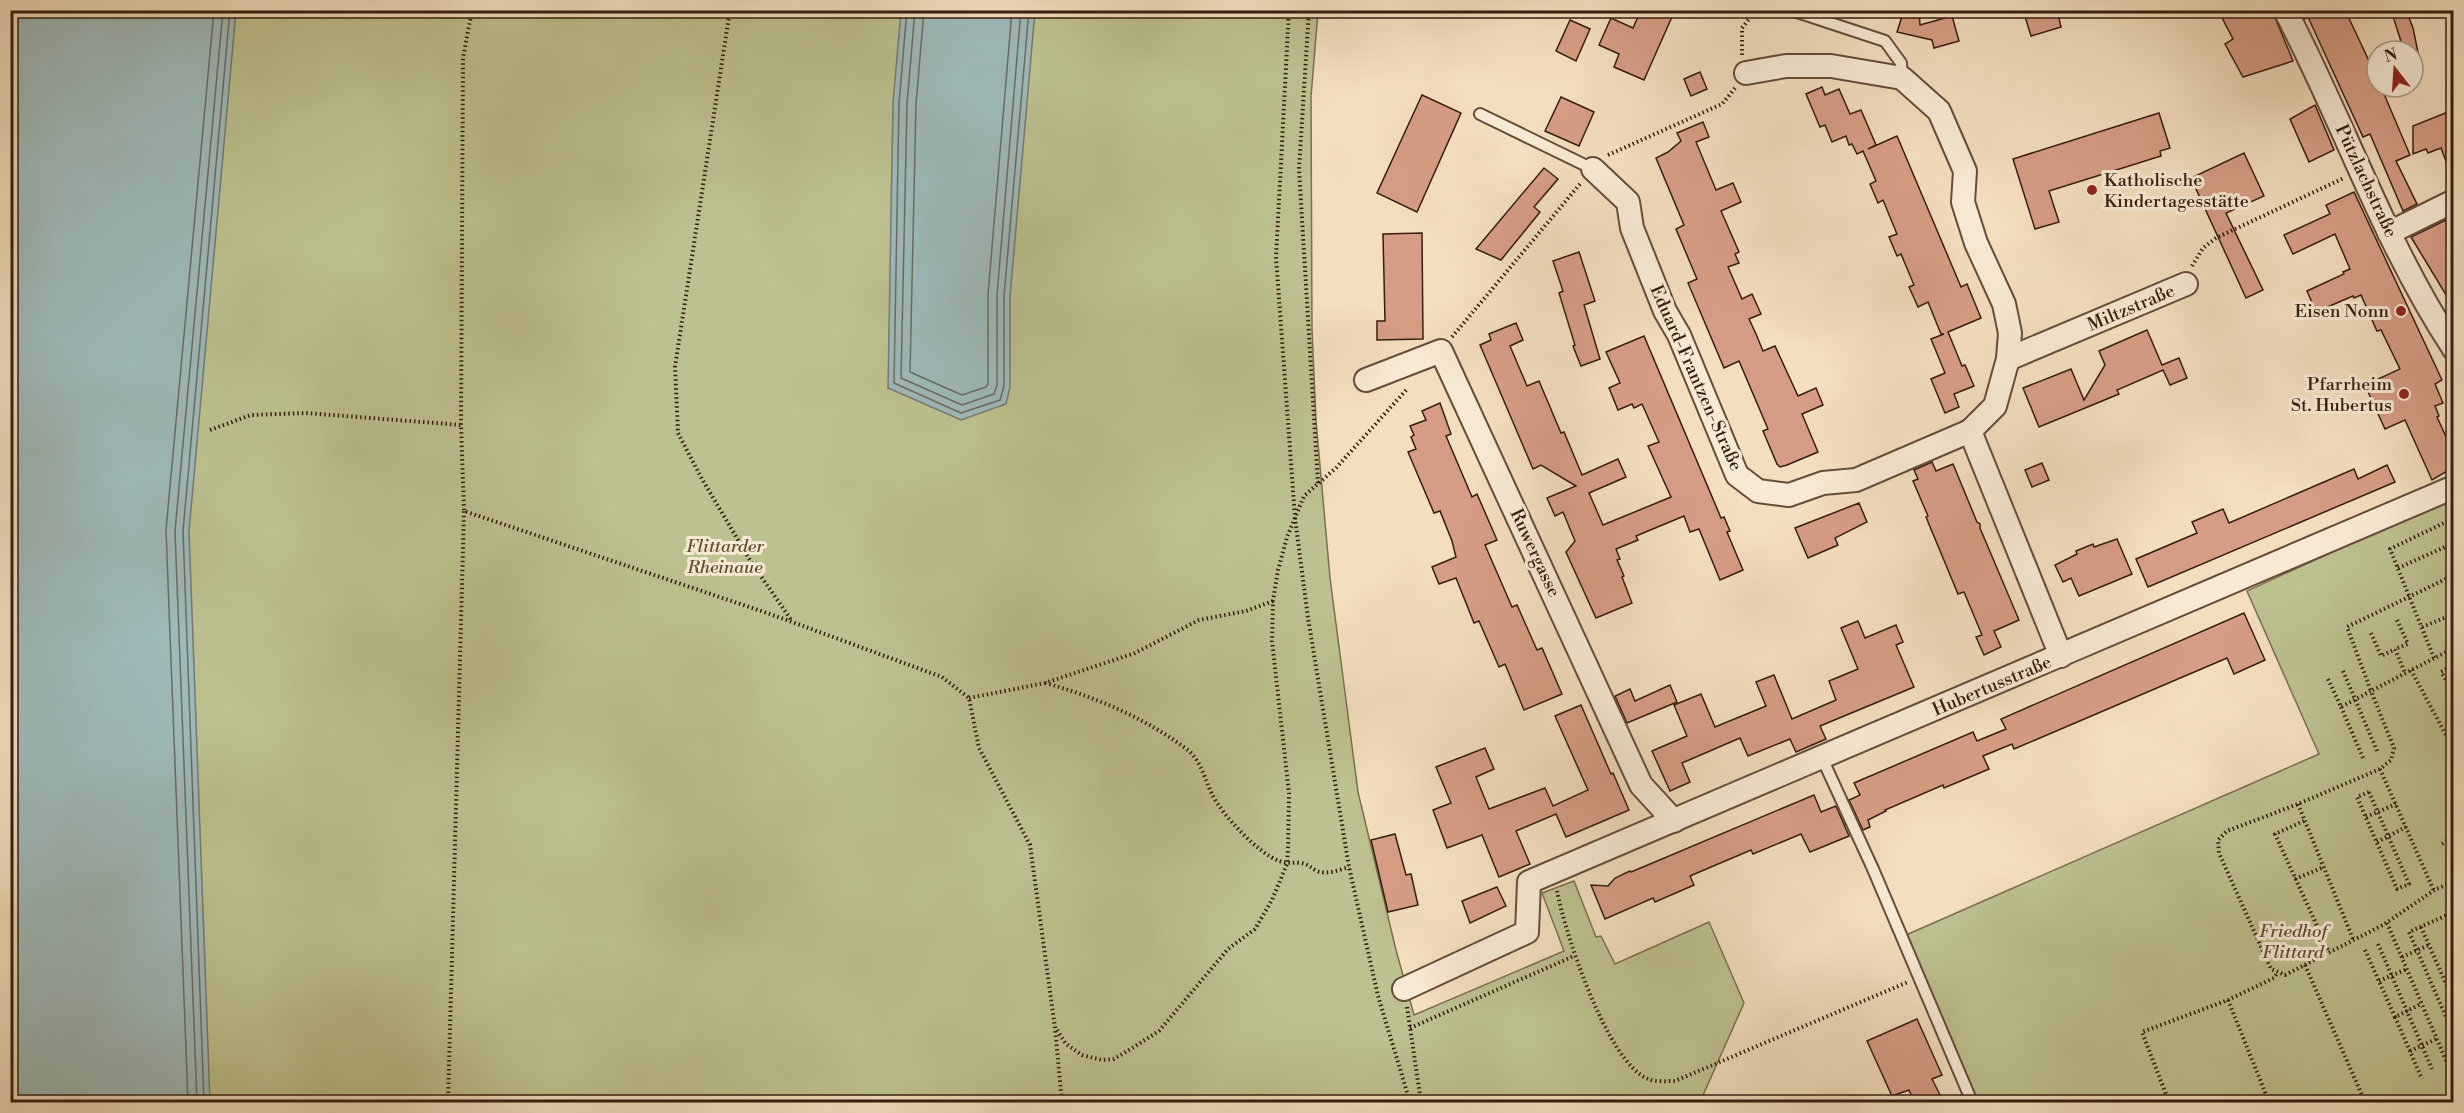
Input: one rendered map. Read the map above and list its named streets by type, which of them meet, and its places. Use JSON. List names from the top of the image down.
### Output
{
  "streets": {
    "street": [
      "Pützlachstraße",
      "Miltzstraße",
      "Eduard-Frantzen-Straße",
      "Ruwergasse",
      "Hubertusstraße"
    ]
  },
  "crossings": [
    ["Pützlachstraße", "Miltzstraße"],
    ["Ruwergasse", "Hubertusstraße"]
  ],
  "parks": ["Flittarder Rheinaue", "Friedhof Flittard"],
  "places": ["Katholische Kindertagesstätte", "Eisen Nonn", "Pfarrheim St. Hubertus"],
  "north": "top"
}
